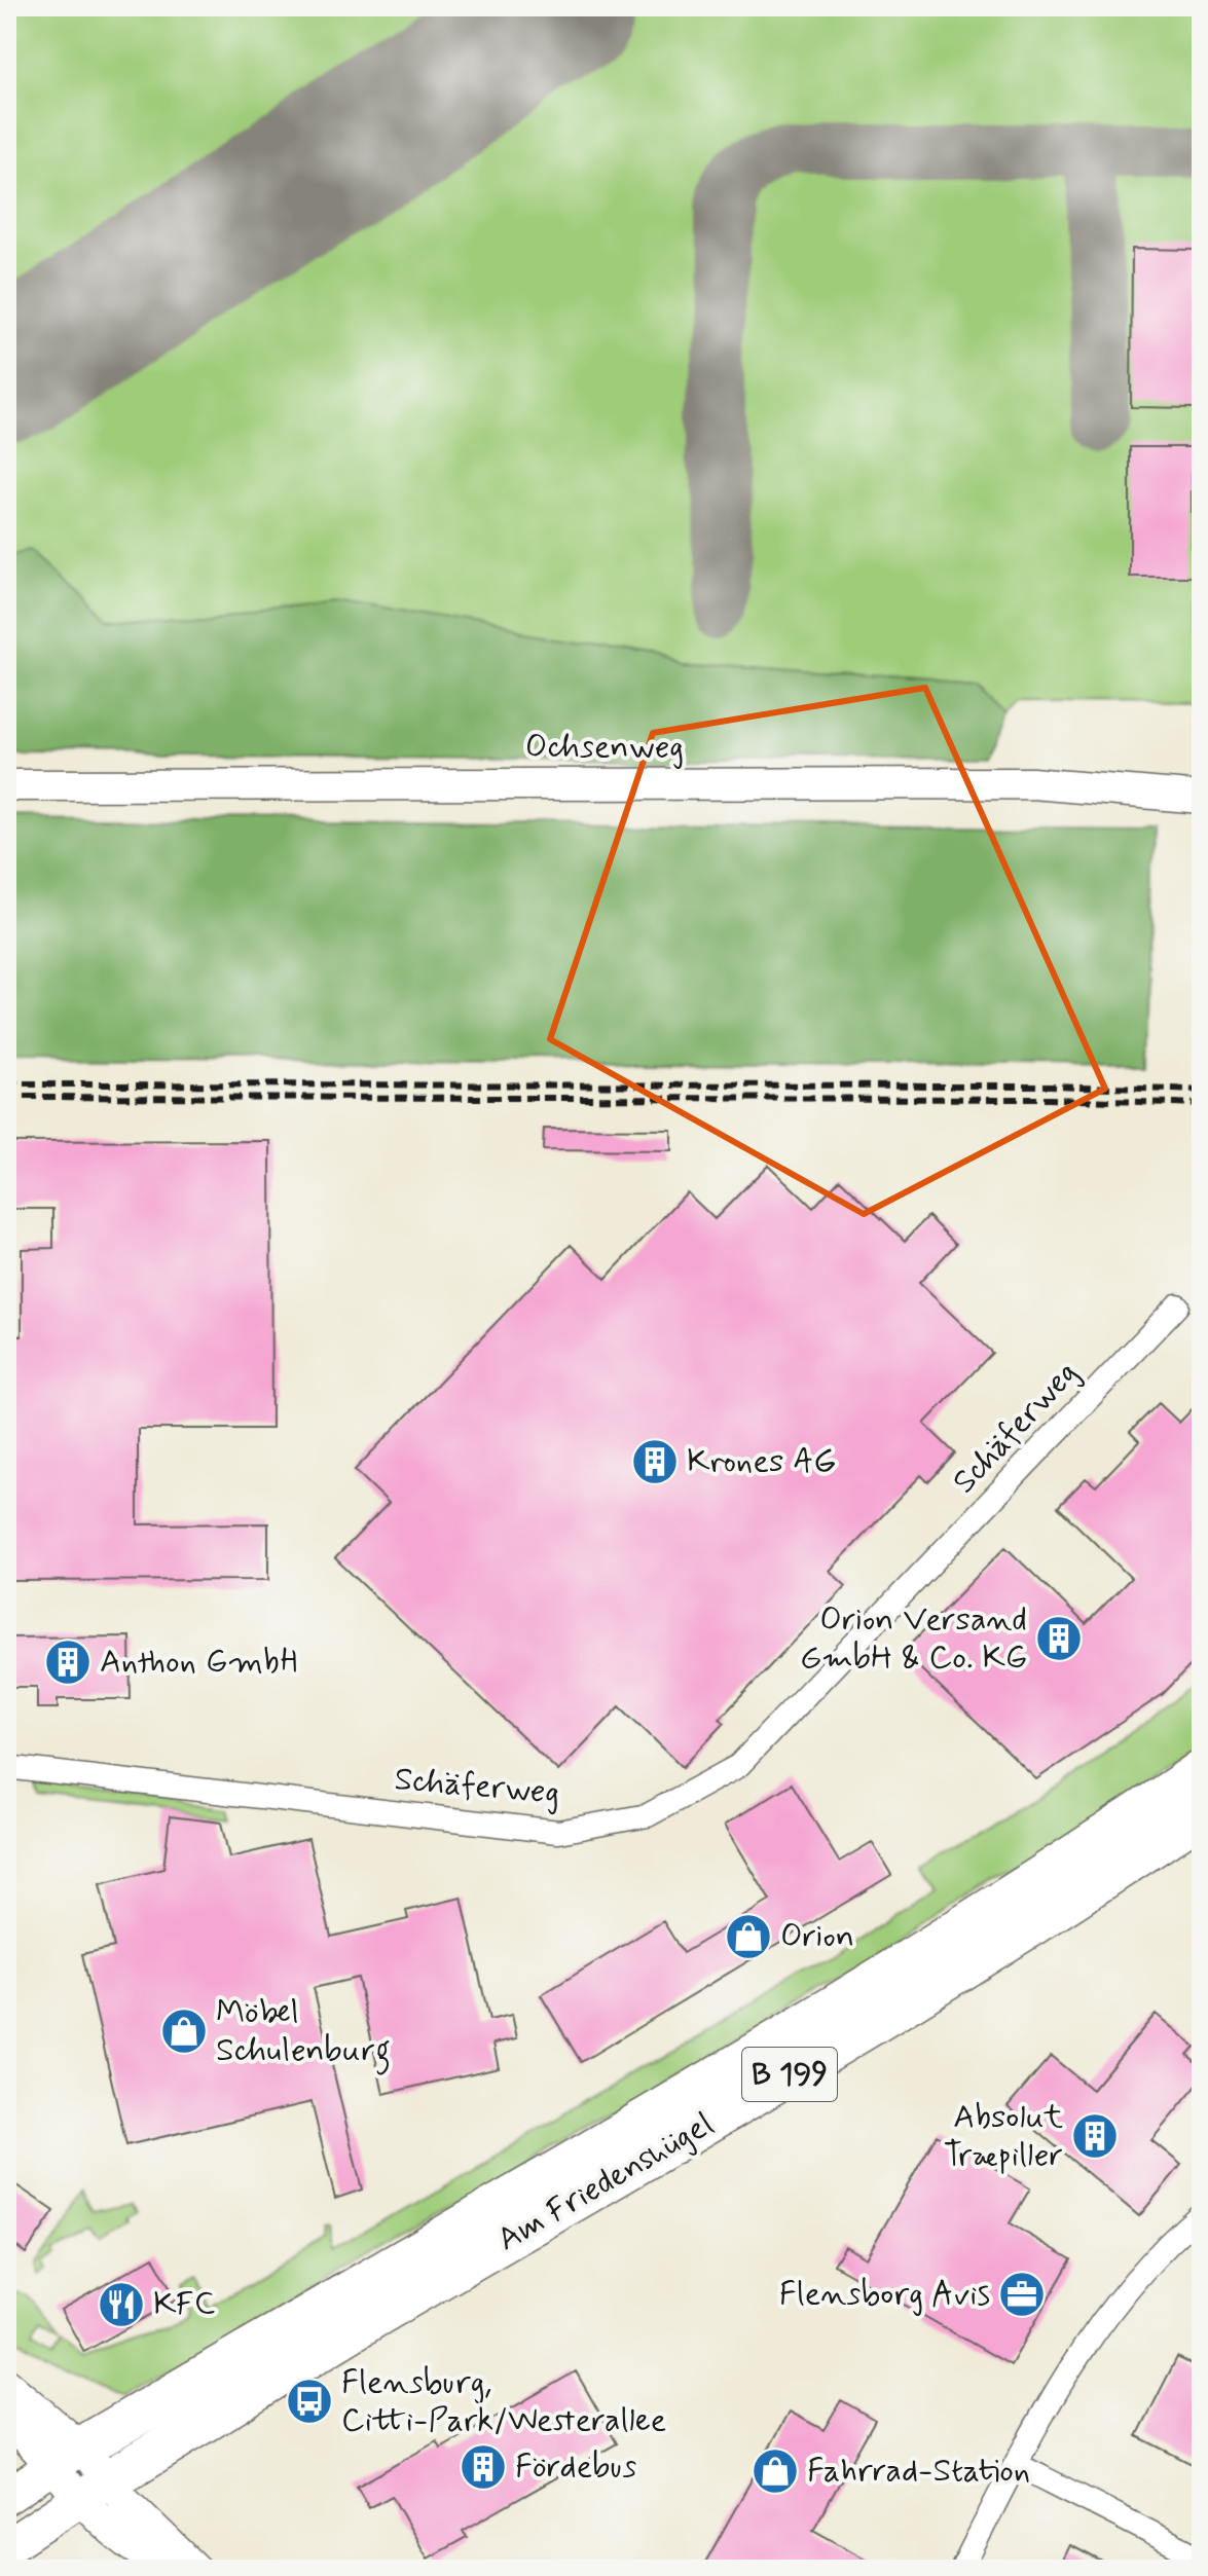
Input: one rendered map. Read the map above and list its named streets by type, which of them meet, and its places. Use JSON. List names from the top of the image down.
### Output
{
  "streets": {
    "highway": ["B 199", "Am Friedenshügel"],
    "main road": ["Ochsenweg"],
    "street": ["Schäferweg"]
  },
  "places": {
    "building": [
      "Krones AG",
      "Orion Versand GmbH & Co. KG",
      "Anthon GmbH",
      "Absolut Træpiller",
      "Fördebus"
    ],
    "shop": ["Orion", "Möbel Schulenburg", "Fahrrad-Station"],
    "office": ["Flensborg Avis"],
    "restaurant": ["KFC"],
    "bus stop": ["Flensburg, Citti-Park/Westerallee"]
  }
}
